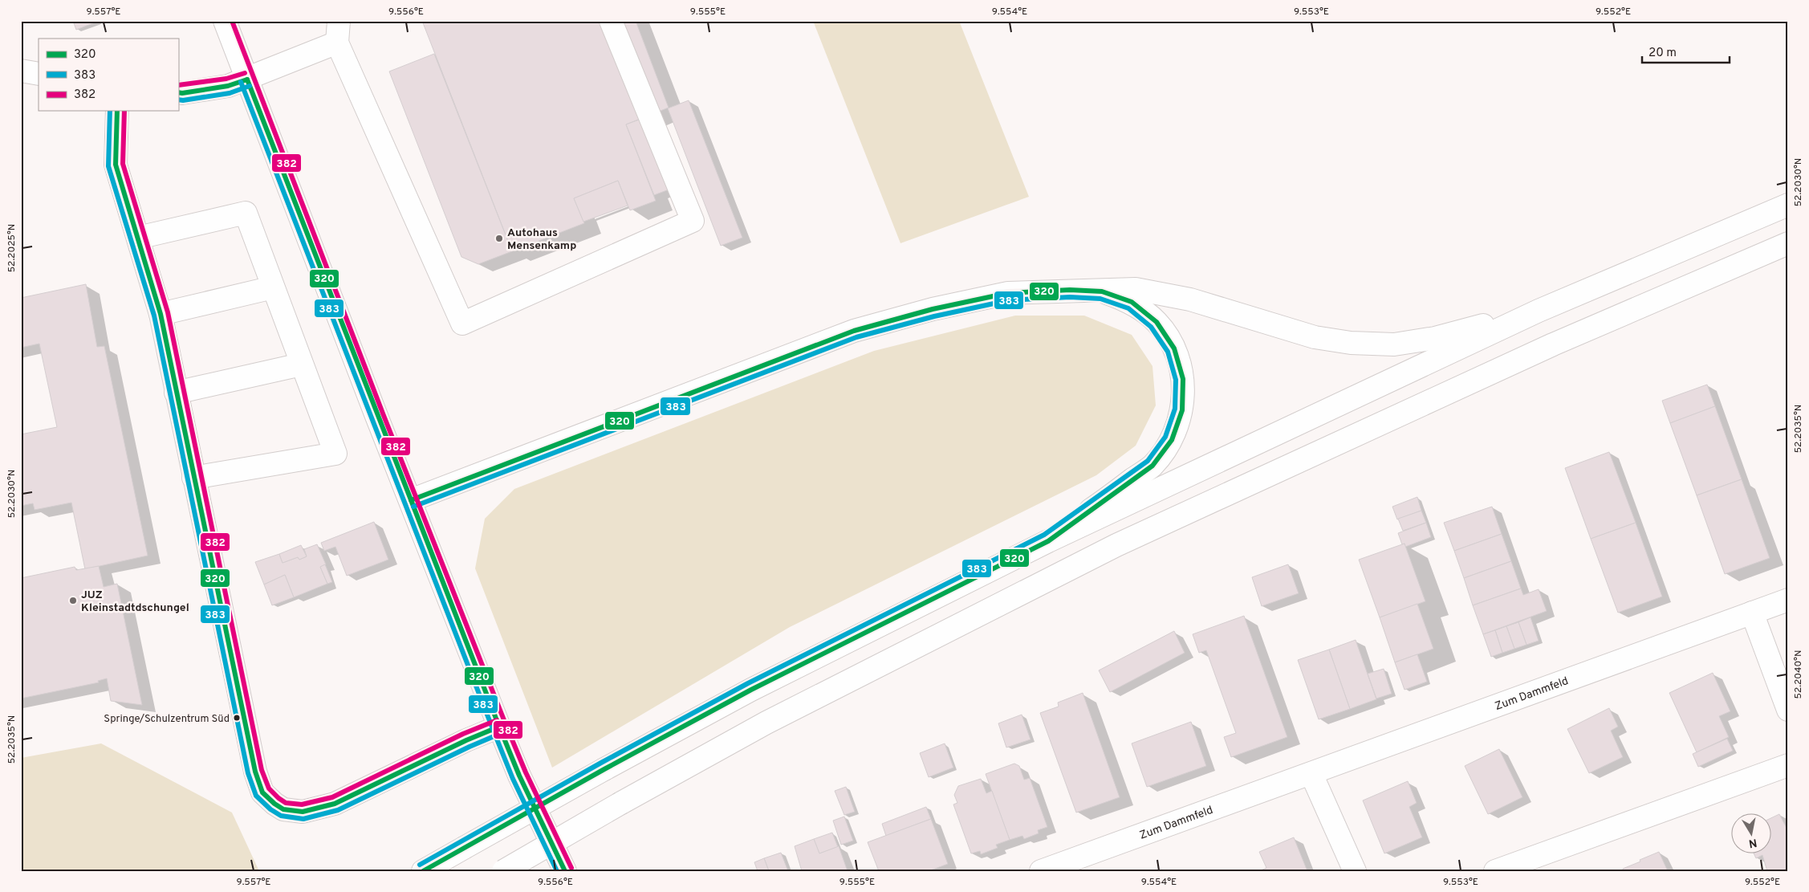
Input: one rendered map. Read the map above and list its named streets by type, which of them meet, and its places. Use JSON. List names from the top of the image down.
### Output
{
  "streets": {
    "main road": ["Zum Dammfeld"]
  },
  "places": ["Autohaus Mensenkamp", "JUZ Kleinstadtdschungel", "Springe/Schulzentrum Süd"],
  "lines": ["transit line 382", "transit line 320", "transit line 383"],
  "legend": ["320", "383", "382"],
  "scale_bar": "20 m",
  "north": "bottom",
  "coordinates": [
    "9.557°E",
    "9.556°E",
    "9.555°E",
    "9.554°E",
    "9.553°E",
    "9.552°E",
    "52.2030°N",
    "52.2025°N",
    "52.2035°N",
    "52.2040°N"
  ]
}
